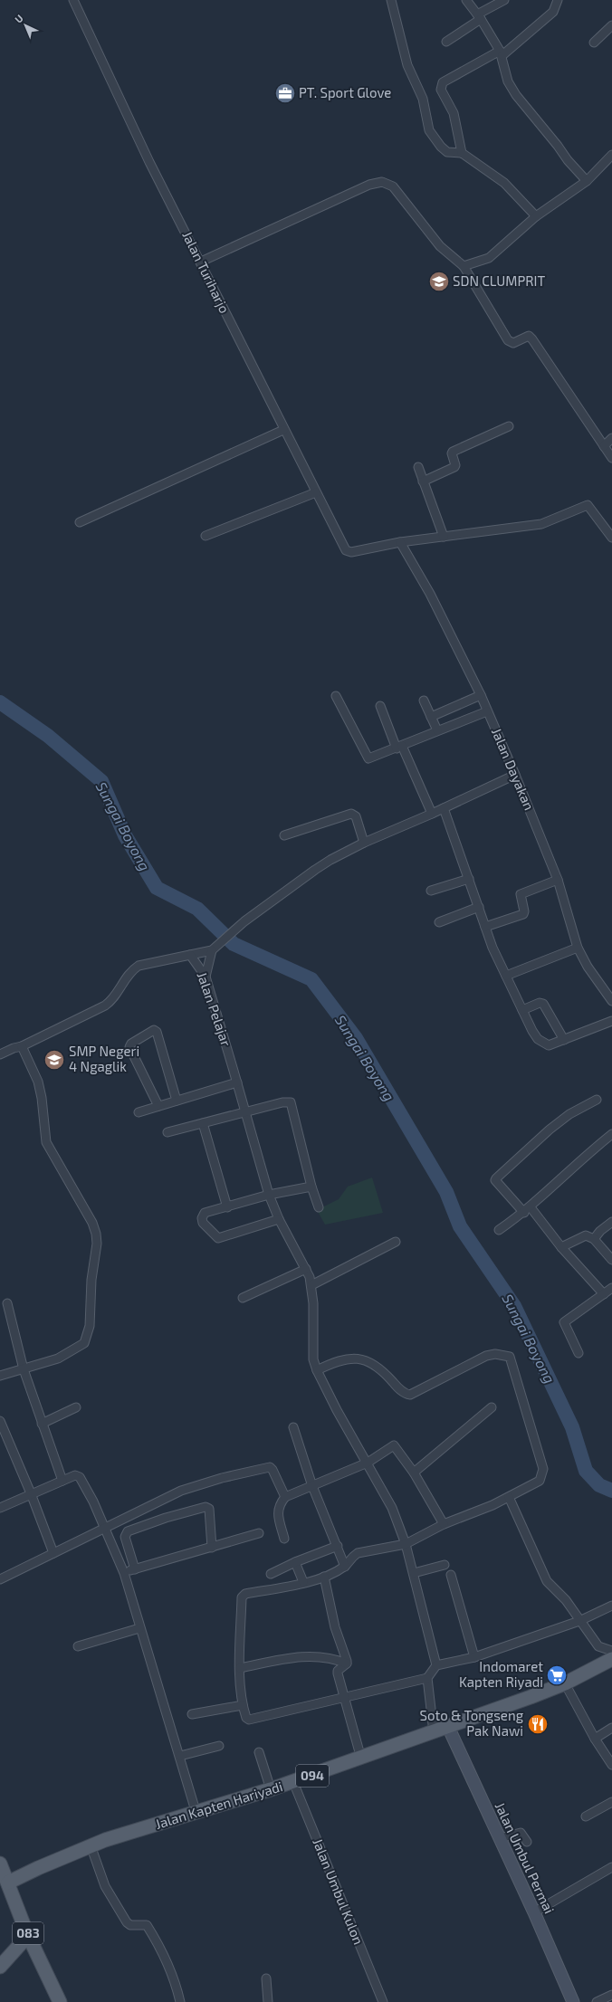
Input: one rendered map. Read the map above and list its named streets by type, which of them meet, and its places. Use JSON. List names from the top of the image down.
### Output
{
  "streets": {
    "main road": [
      "094",
      "Jalan Kapten Hariyadi",
      "Jalan Umbul Permai",
      "083"
    ],
    "street": [
      "Jalan Turiharjo",
      "Jalan Dayakan",
      "Jalan Pelajar",
      "Jalan Umbul Kulon"
    ]
  },
  "crossings": [
    ["Jalan Turiharjo", "Jalan Dayakan"],
    ["Jalan Kapten Hariyadi", "Jalan Umbul Permai"],
    ["Jalan Kapten Hariyadi", "Jalan Umbul Kulon"],
    ["Jalan Kapten Hariyadi", "083"]
  ],
  "water": ["Sungai Boyong"],
  "places": {
    "office": ["PT. Sport Glove"],
    "school or university": ["SDN CLUMPRIT", "SMP Negeri 4 Ngaglik"],
    "supermarket": ["Indomaret Kapten Riyadi"],
    "restaurant": ["Soto & Tongseng Pak Nawi"]
  },
  "north": "top left"
}
